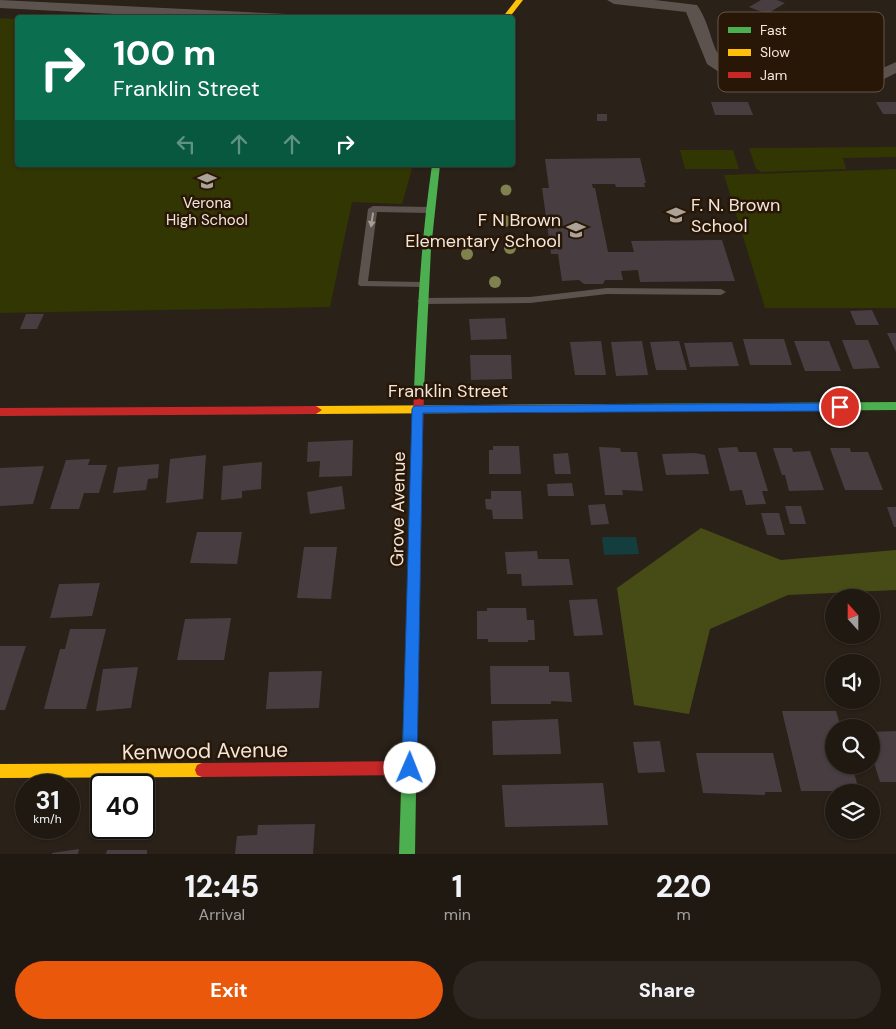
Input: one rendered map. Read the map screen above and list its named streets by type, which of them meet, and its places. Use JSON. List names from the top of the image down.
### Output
{
  "streets": {
    "street": ["Franklin Street", "Grove Avenue", "Kenwood Avenue"]
  },
  "crossings": [
    ["Franklin Street", "Grove Avenue"],
    ["Grove Avenue", "Kenwood Avenue"]
  ],
  "places": {
    "school or university": ["Verona High School", "F. N. Brown School", "F N Brown Elementary School"]
  },
  "legend": ["Fast", "Slow", "Jam"],
  "north": "top",
  "page": {
    "turn": ["100 m", "Franklin Street"],
    "speed": "31 km/h",
    "limit": "40",
    "eta": [
      "12:45",
      "Arrival",
      "1",
      "min",
      "220",
      "m"
    ],
    "buttons": ["Exit", "Share"]
  }
}
